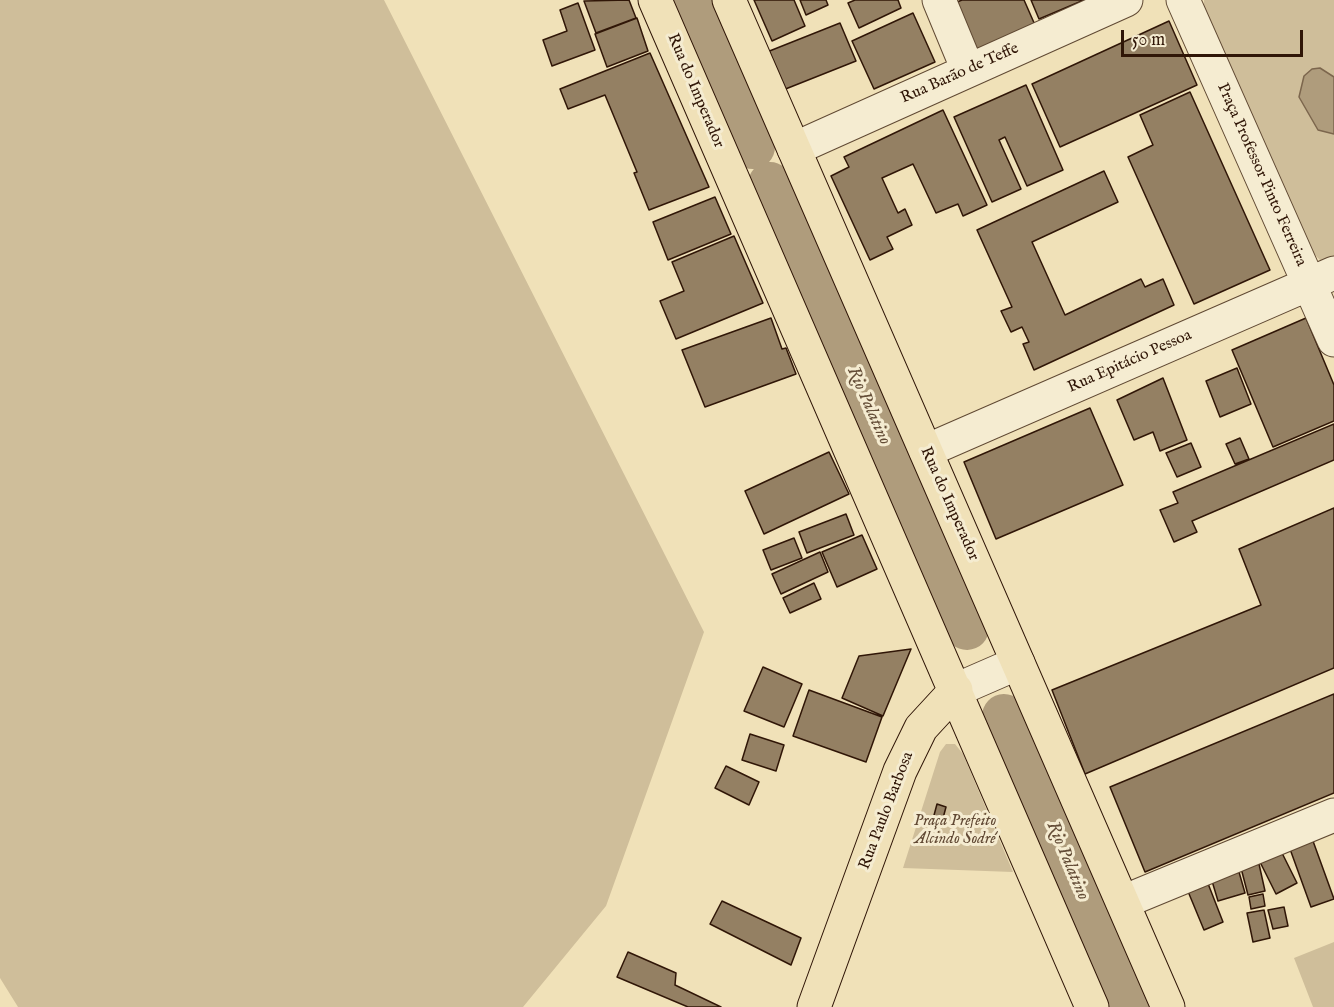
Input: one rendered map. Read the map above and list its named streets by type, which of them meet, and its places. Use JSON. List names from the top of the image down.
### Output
{
  "streets": {
    "main road": ["Rua do Imperador", "Rua Paulo Barbosa"],
    "street": ["Rua Barão de Teffe", "Praça Professor Pinto Ferreira", "Rua Epitácio Pessoa"]
  },
  "crossings": [
    ["Rua Barão de Teffe", "Rua do Imperador"],
    ["Rua do Imperador", "Rua Epitácio Pessoa"],
    ["Rua do Imperador", "Rua Paulo Barbosa"],
    ["Praça Professor Pinto Ferreira", "Rua Epitácio Pessoa"]
  ],
  "water": ["Rio Palatino"],
  "parks": ["Praça Prefeito Alcindo Sodré"],
  "scale_bar": "50 m"
}
